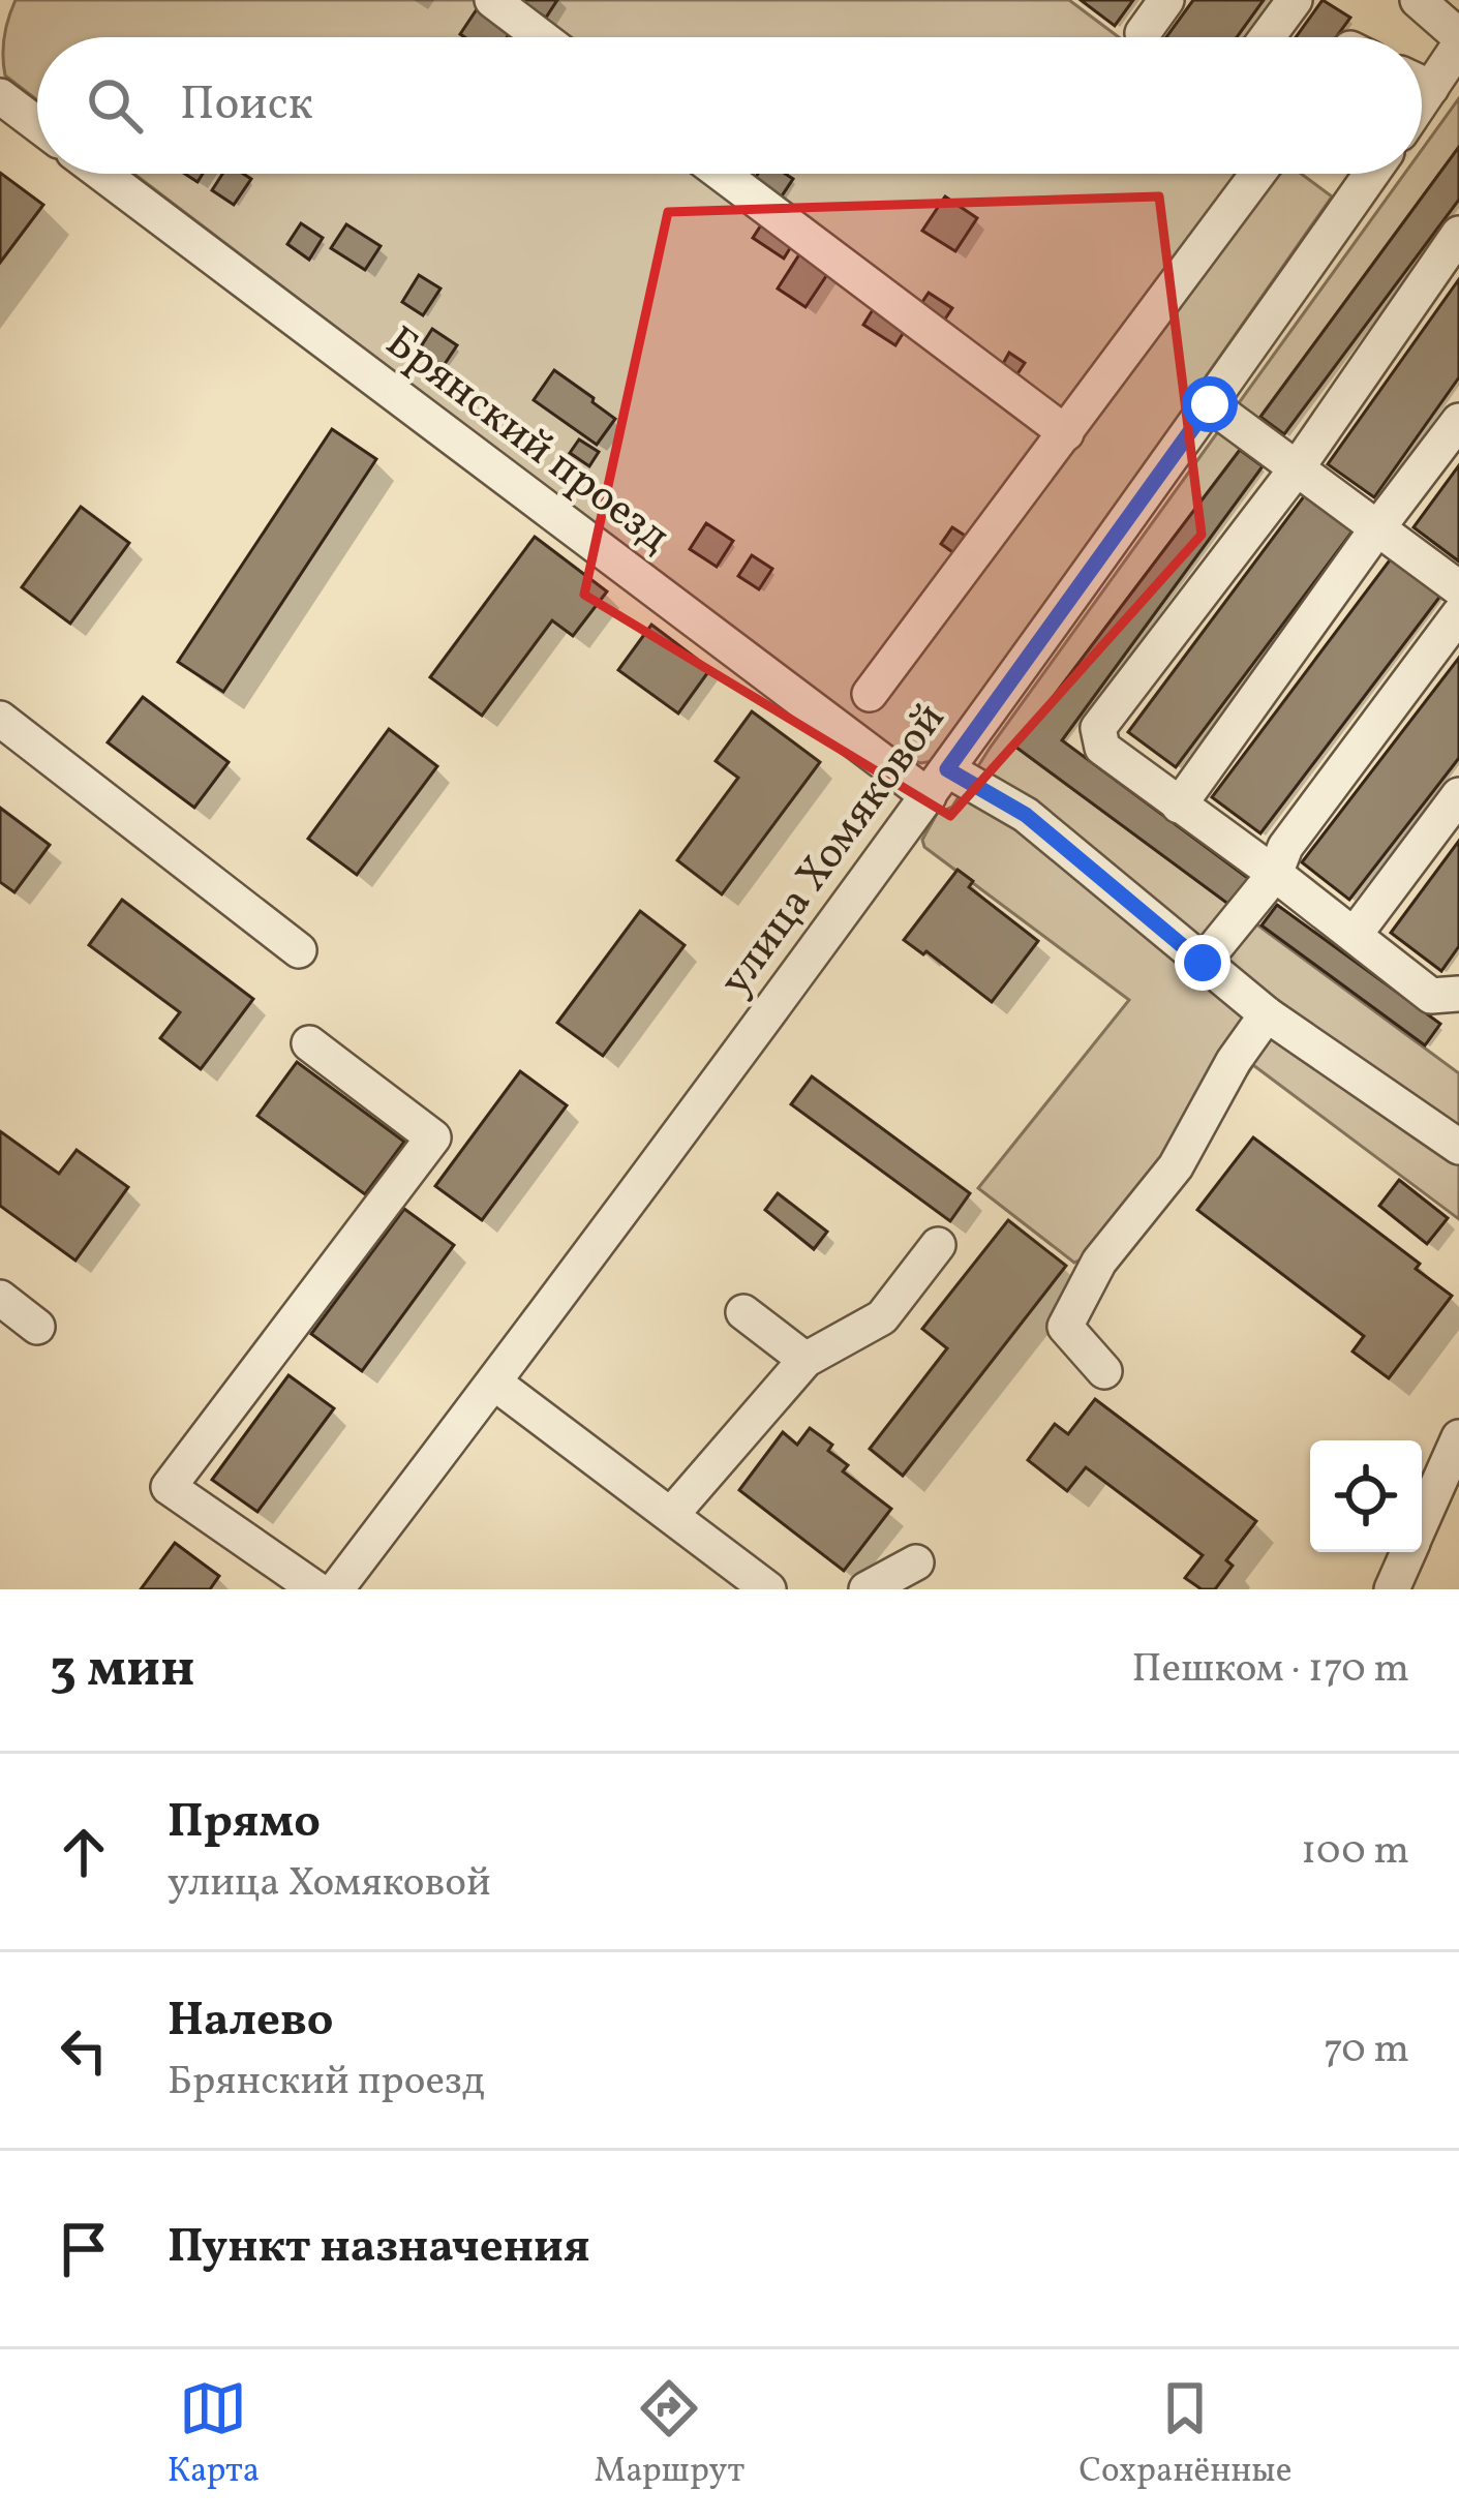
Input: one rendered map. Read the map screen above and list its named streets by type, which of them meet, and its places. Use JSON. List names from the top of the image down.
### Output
{
  "streets": {
    "street": ["Брянский проезд", "улица Хомяковой"]
  },
  "crossings": [
    ["Брянский проезд", "улица Хомяковой"]
  ],
  "page": {
    "search": "Поиск",
    "heading": ["3 мин", "Пешком · 170 m"],
    "list": [
      ["Прямо", "улица Хомяковой", "100 m"],
      ["Налево", "Брянский проезд", "70 m"],
      "Пункт назначения"
    ],
    "nav": ["Карта", "Маршрут", "Сохранённые"]
  }
}
